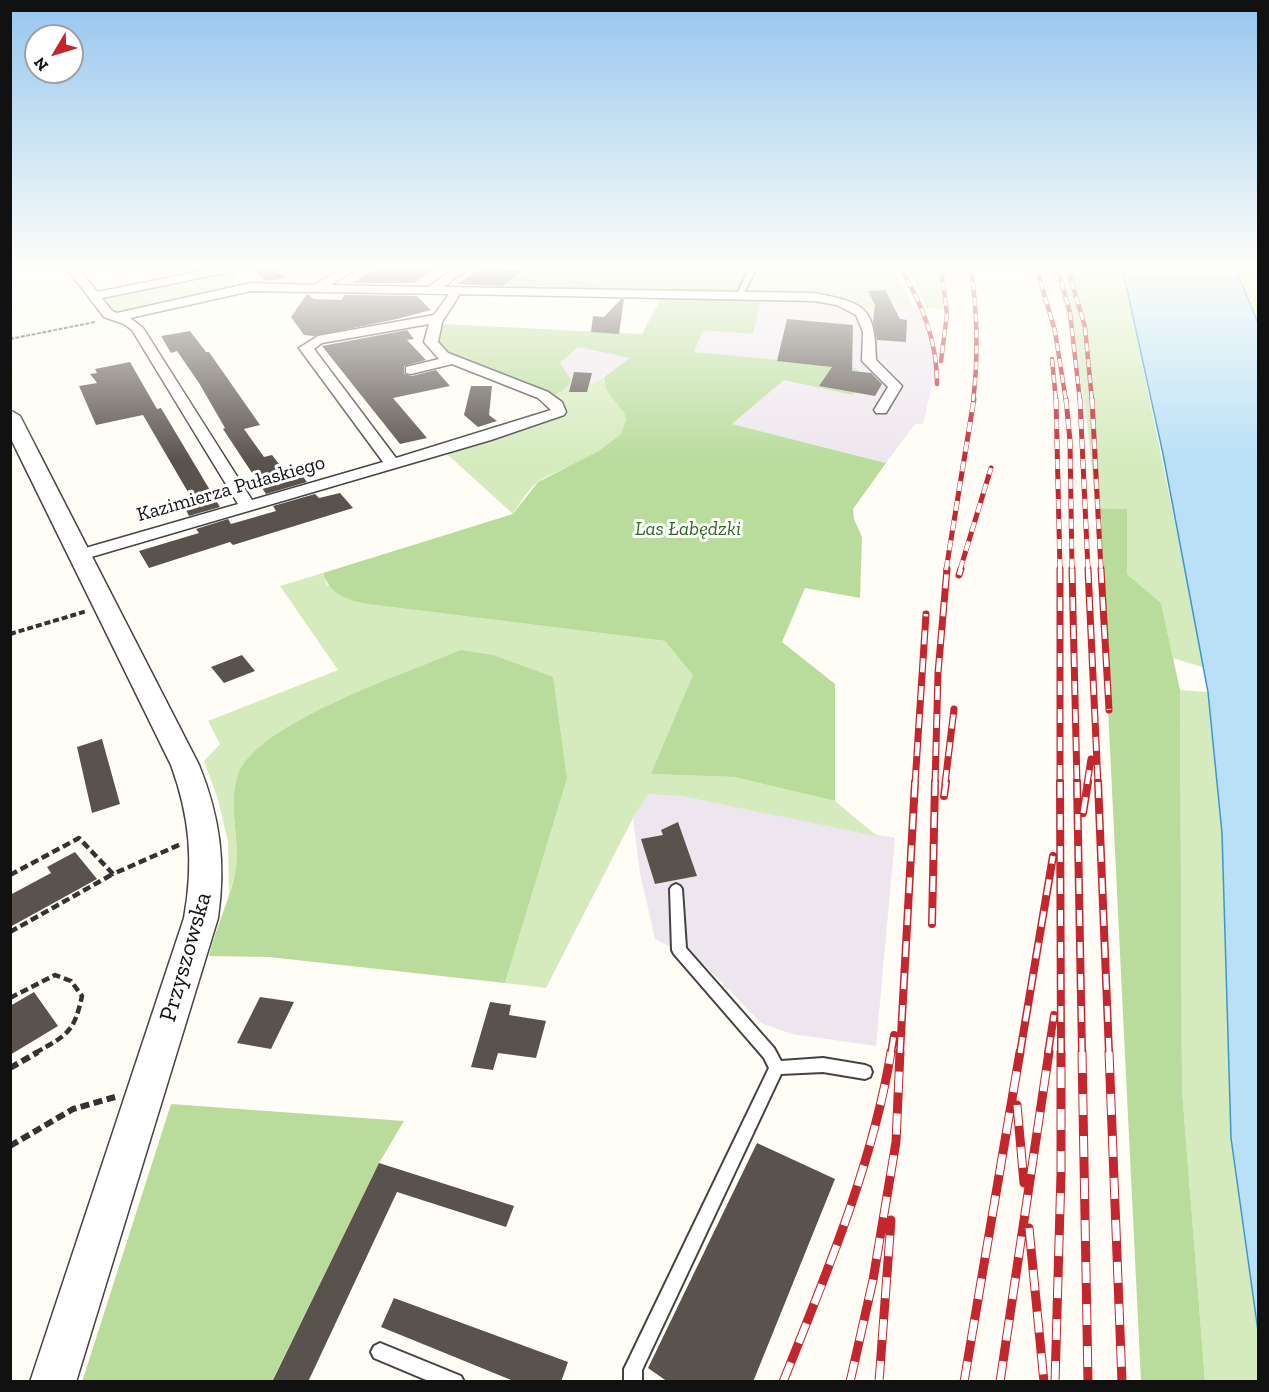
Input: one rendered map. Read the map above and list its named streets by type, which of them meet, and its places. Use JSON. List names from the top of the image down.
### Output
{
  "streets": {
    "street": ["Kazimierza Pułaskiego", "Przyszowska"]
  },
  "crossings": [
    ["Kazimierza Pułaskiego", "Przyszowska"]
  ],
  "parks": ["Las Łabędzki"],
  "north": "bottom left"
}
